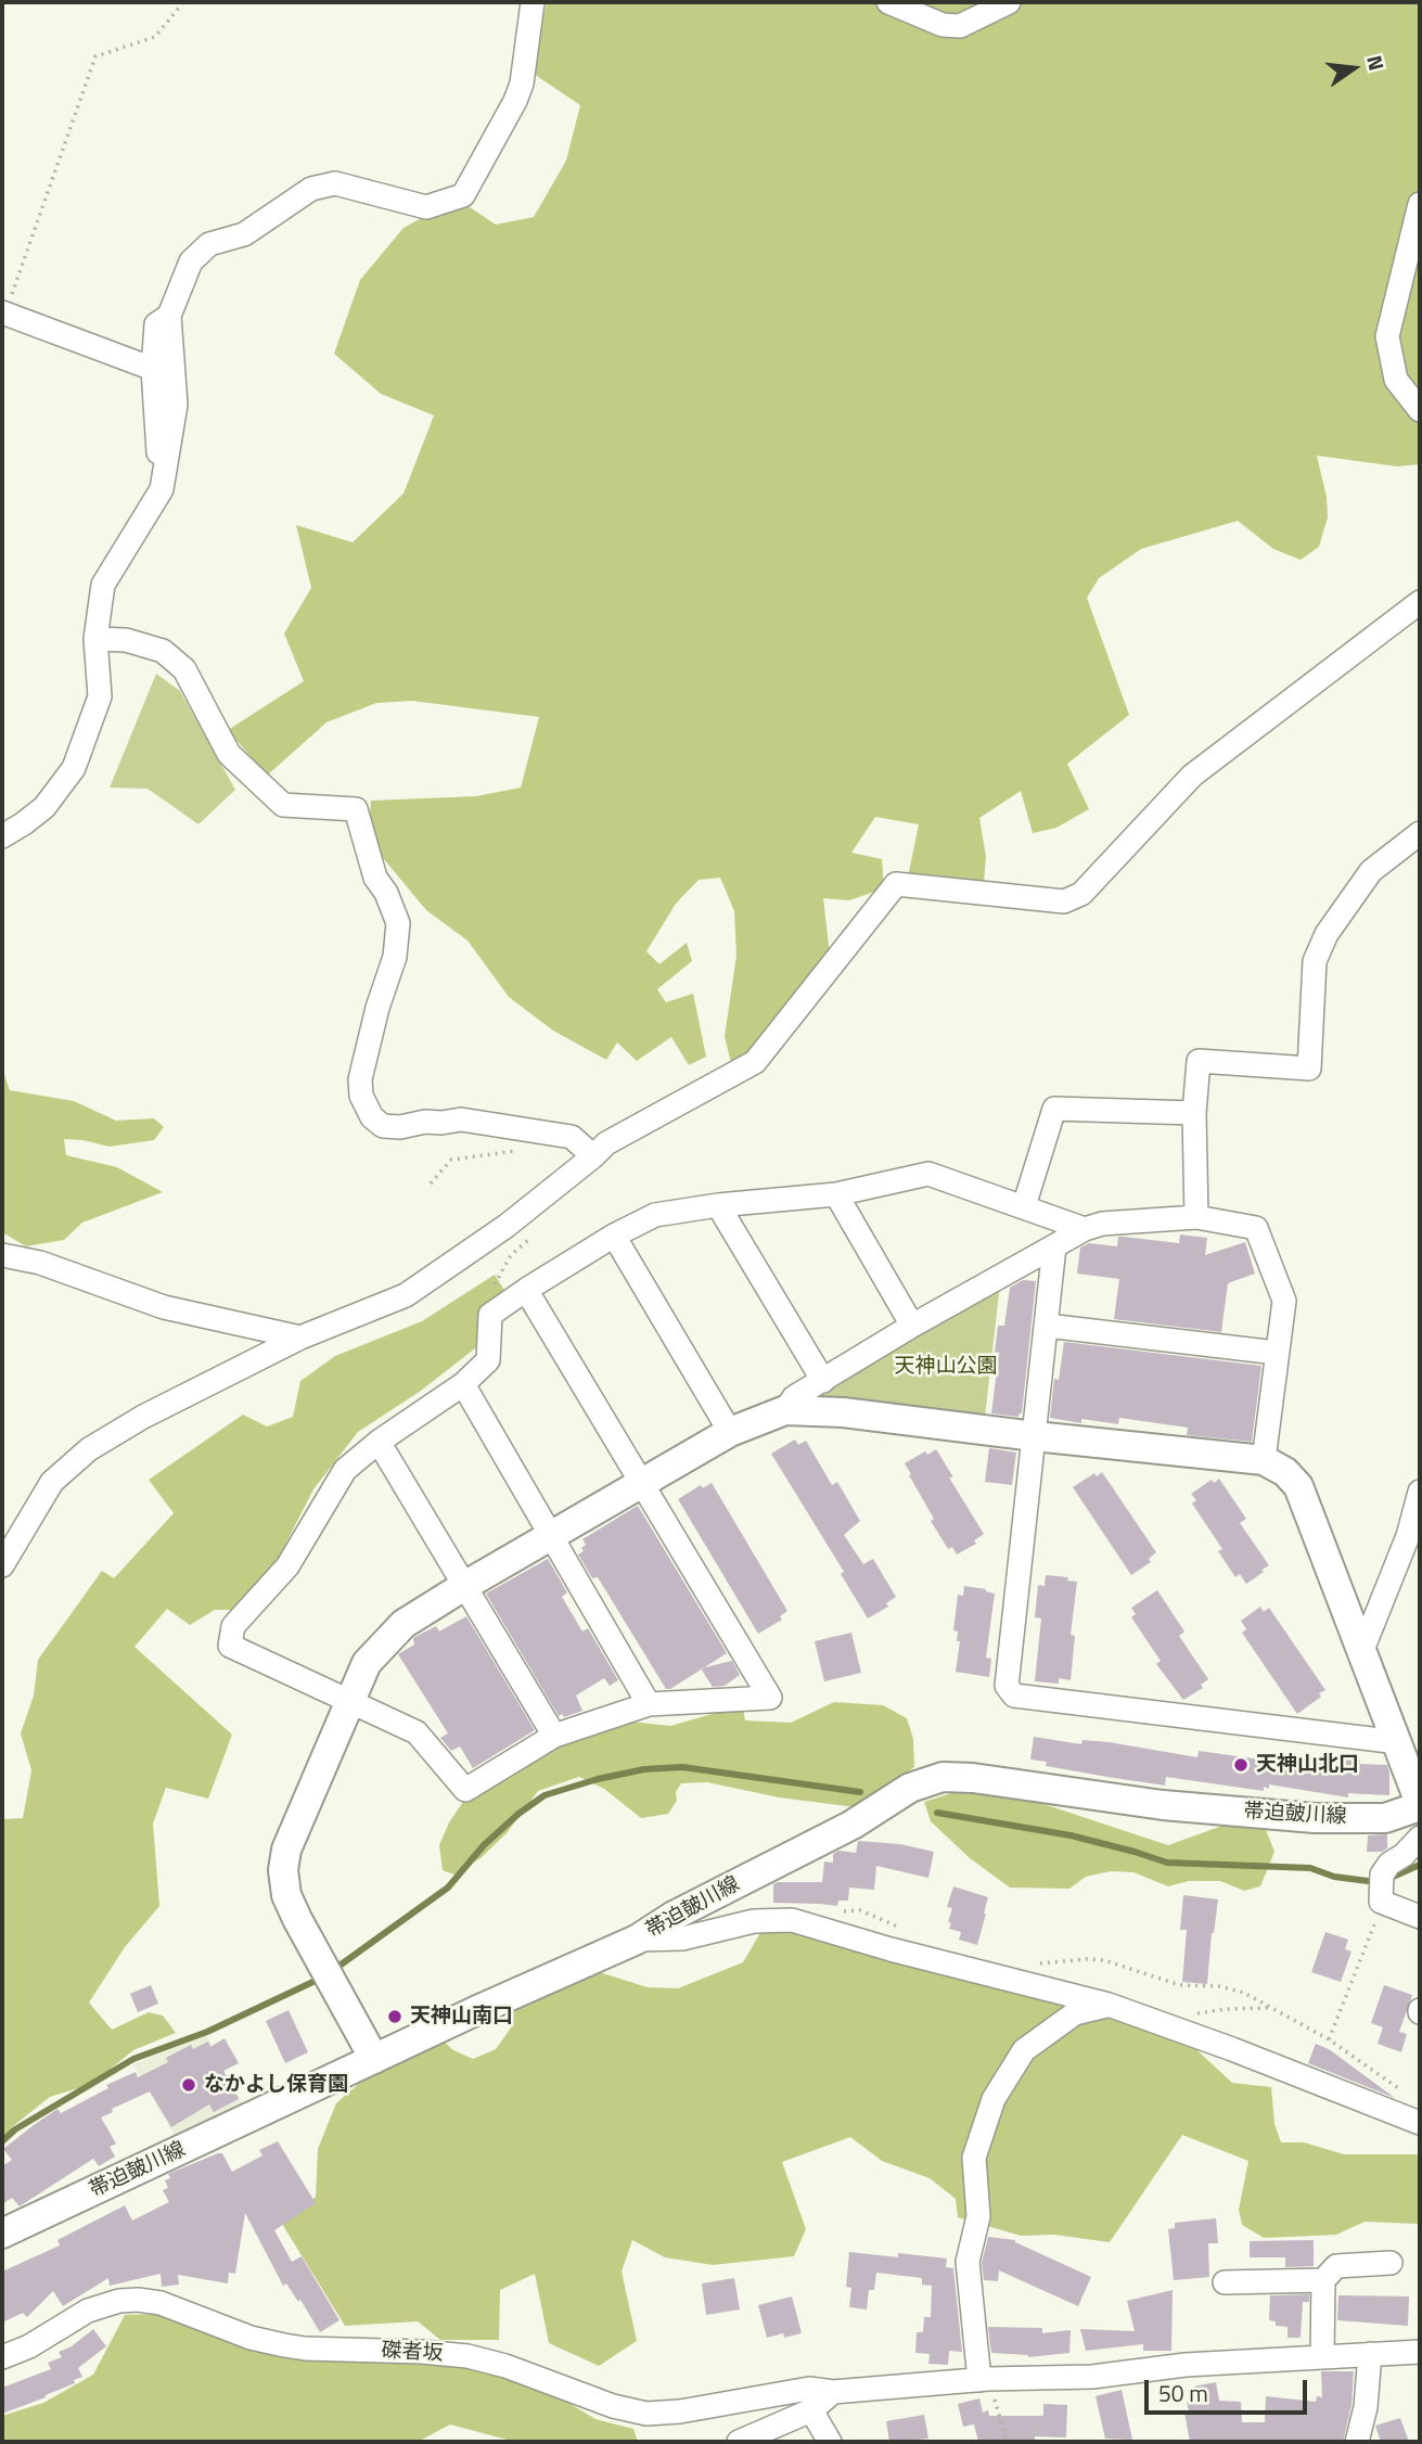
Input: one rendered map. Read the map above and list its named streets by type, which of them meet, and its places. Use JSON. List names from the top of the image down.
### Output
{
  "streets": {
    "street": ["帯迫皷川線", "磔者坂"]
  },
  "parks": ["天神山公園"],
  "places": ["天神山北口", "天神山南口", "なかよし保育園"],
  "scale_bar": "50 m",
  "north": "right"
}
